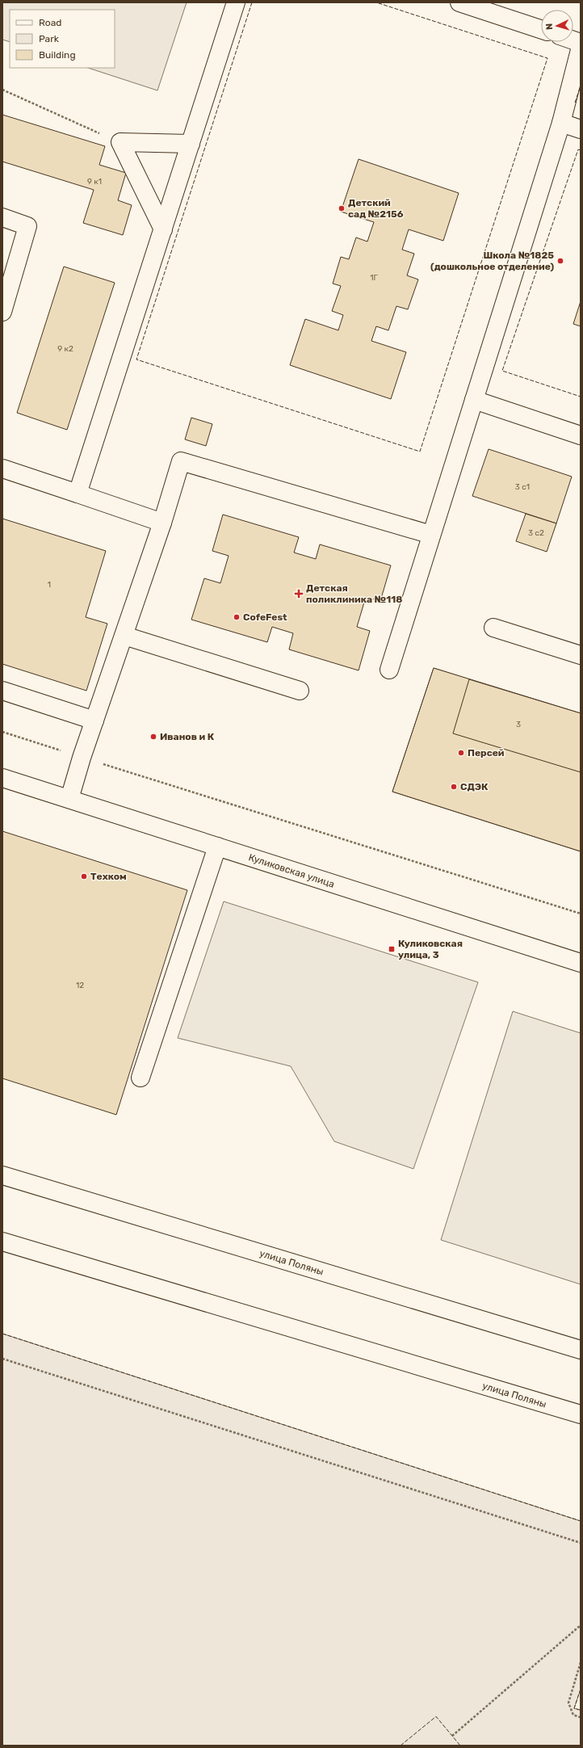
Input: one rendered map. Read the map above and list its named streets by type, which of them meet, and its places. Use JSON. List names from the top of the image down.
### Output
{
  "streets": {
    "main road": ["Куликовская улица", "улица Поляны"]
  },
  "places": {
    "other": [
      "Детский сад №2156",
      "Школа №1825 (дошкольное отделение)",
      "CofeFest",
      "Иванов и К",
      "Персей",
      "СДЭК",
      "Техком"
    ],
    "health": ["Детская поликлиника №118"],
    "transit": ["Куликовская улица, 3"]
  },
  "house_numbers": [
    "9 к1",
    "1Г",
    "9 к2",
    "3 с1",
    "3 с2",
    "1",
    "3",
    "12"
  ],
  "legend": ["Road", "Park", "Building"],
  "north": "left"
}
